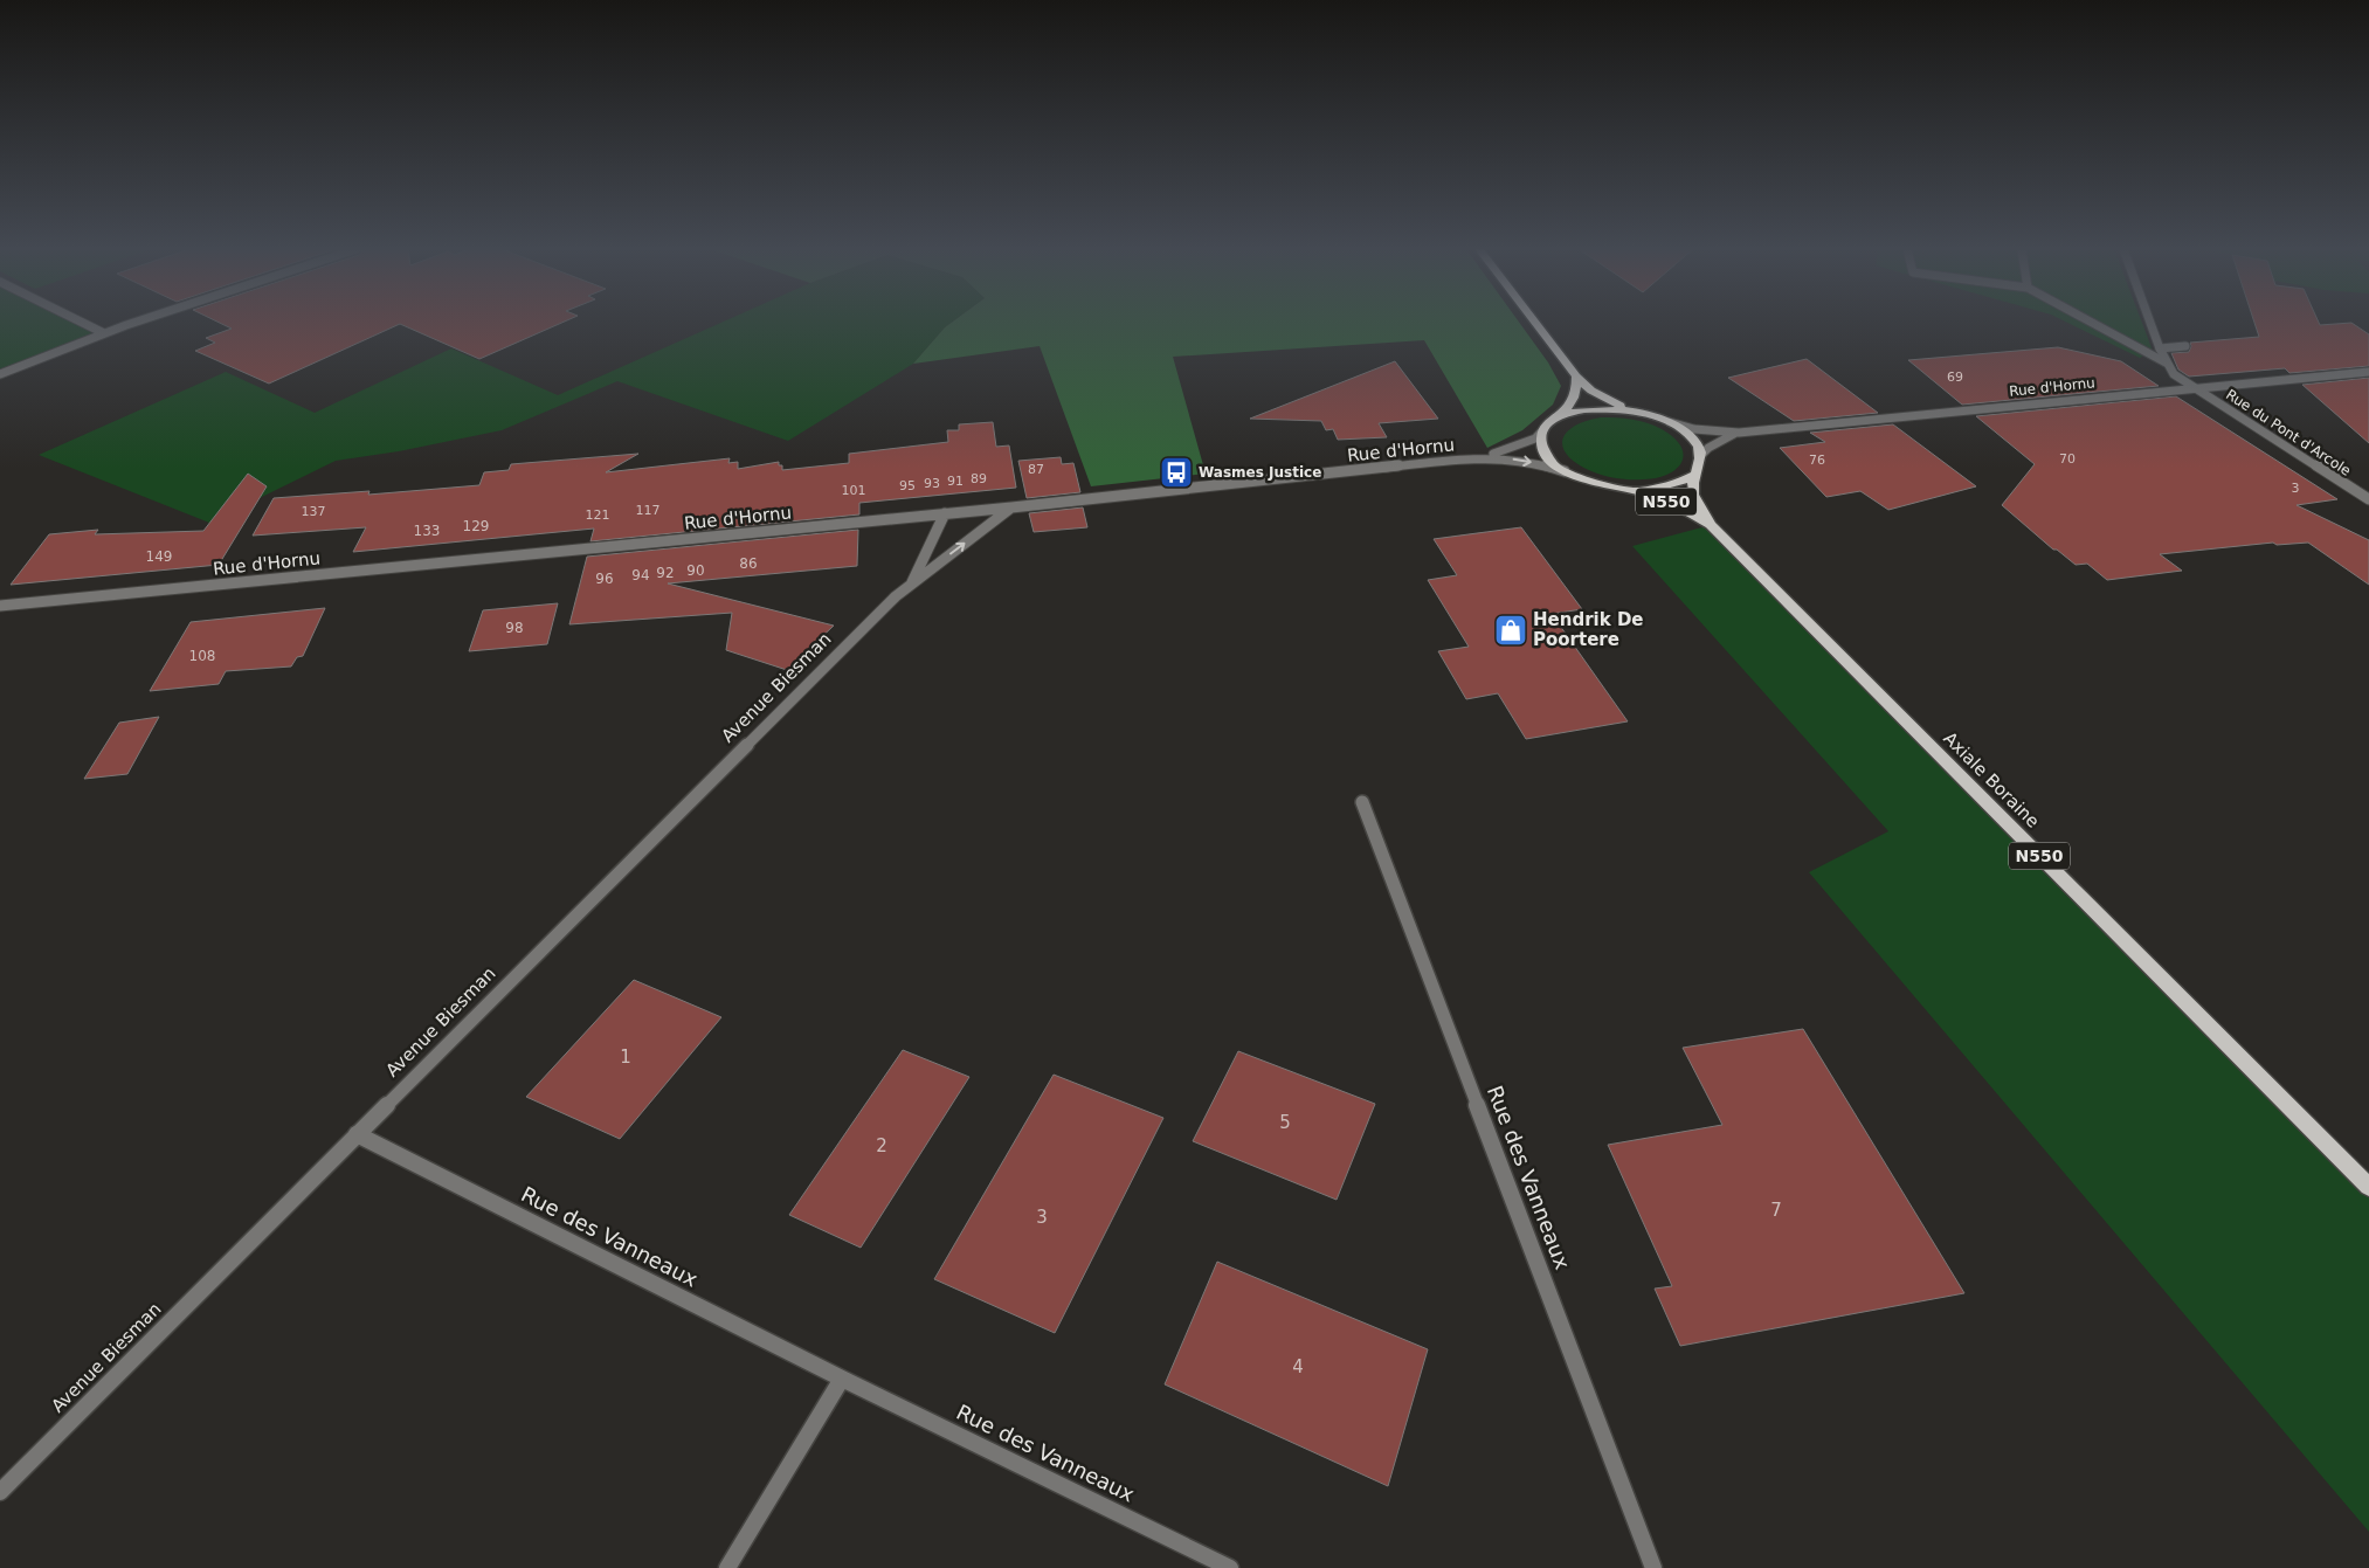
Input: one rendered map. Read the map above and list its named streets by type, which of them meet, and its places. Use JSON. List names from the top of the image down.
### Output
{
  "streets": {
    "main road": ["N550", "Axiale Boraine"],
    "street": [
      "Rue d'Hornu",
      "Rue du Pont d'Arcole",
      "Avenue Biesman",
      "Rue des Vanneaux"
    ]
  },
  "crossings": [
    ["Rue d'Hornu", "Rue du Pont d'Arcole"],
    ["Rue d'Hornu", "Avenue Biesman"],
    ["Avenue Biesman", "Rue des Vanneaux"]
  ],
  "places": {
    "bus stop": ["Wasmes Justice"],
    "shop": ["Hendrik De Poortere"]
  },
  "house_numbers": [
    "69",
    "70",
    "76",
    "87",
    "89",
    "91",
    "93",
    "95",
    "3",
    "101",
    "117",
    "137",
    "121",
    "129",
    "133",
    "149",
    "86",
    "90",
    "92",
    "94",
    "96",
    "98",
    "108",
    "1",
    "5",
    "2",
    "7",
    "3",
    "4"
  ]
}
